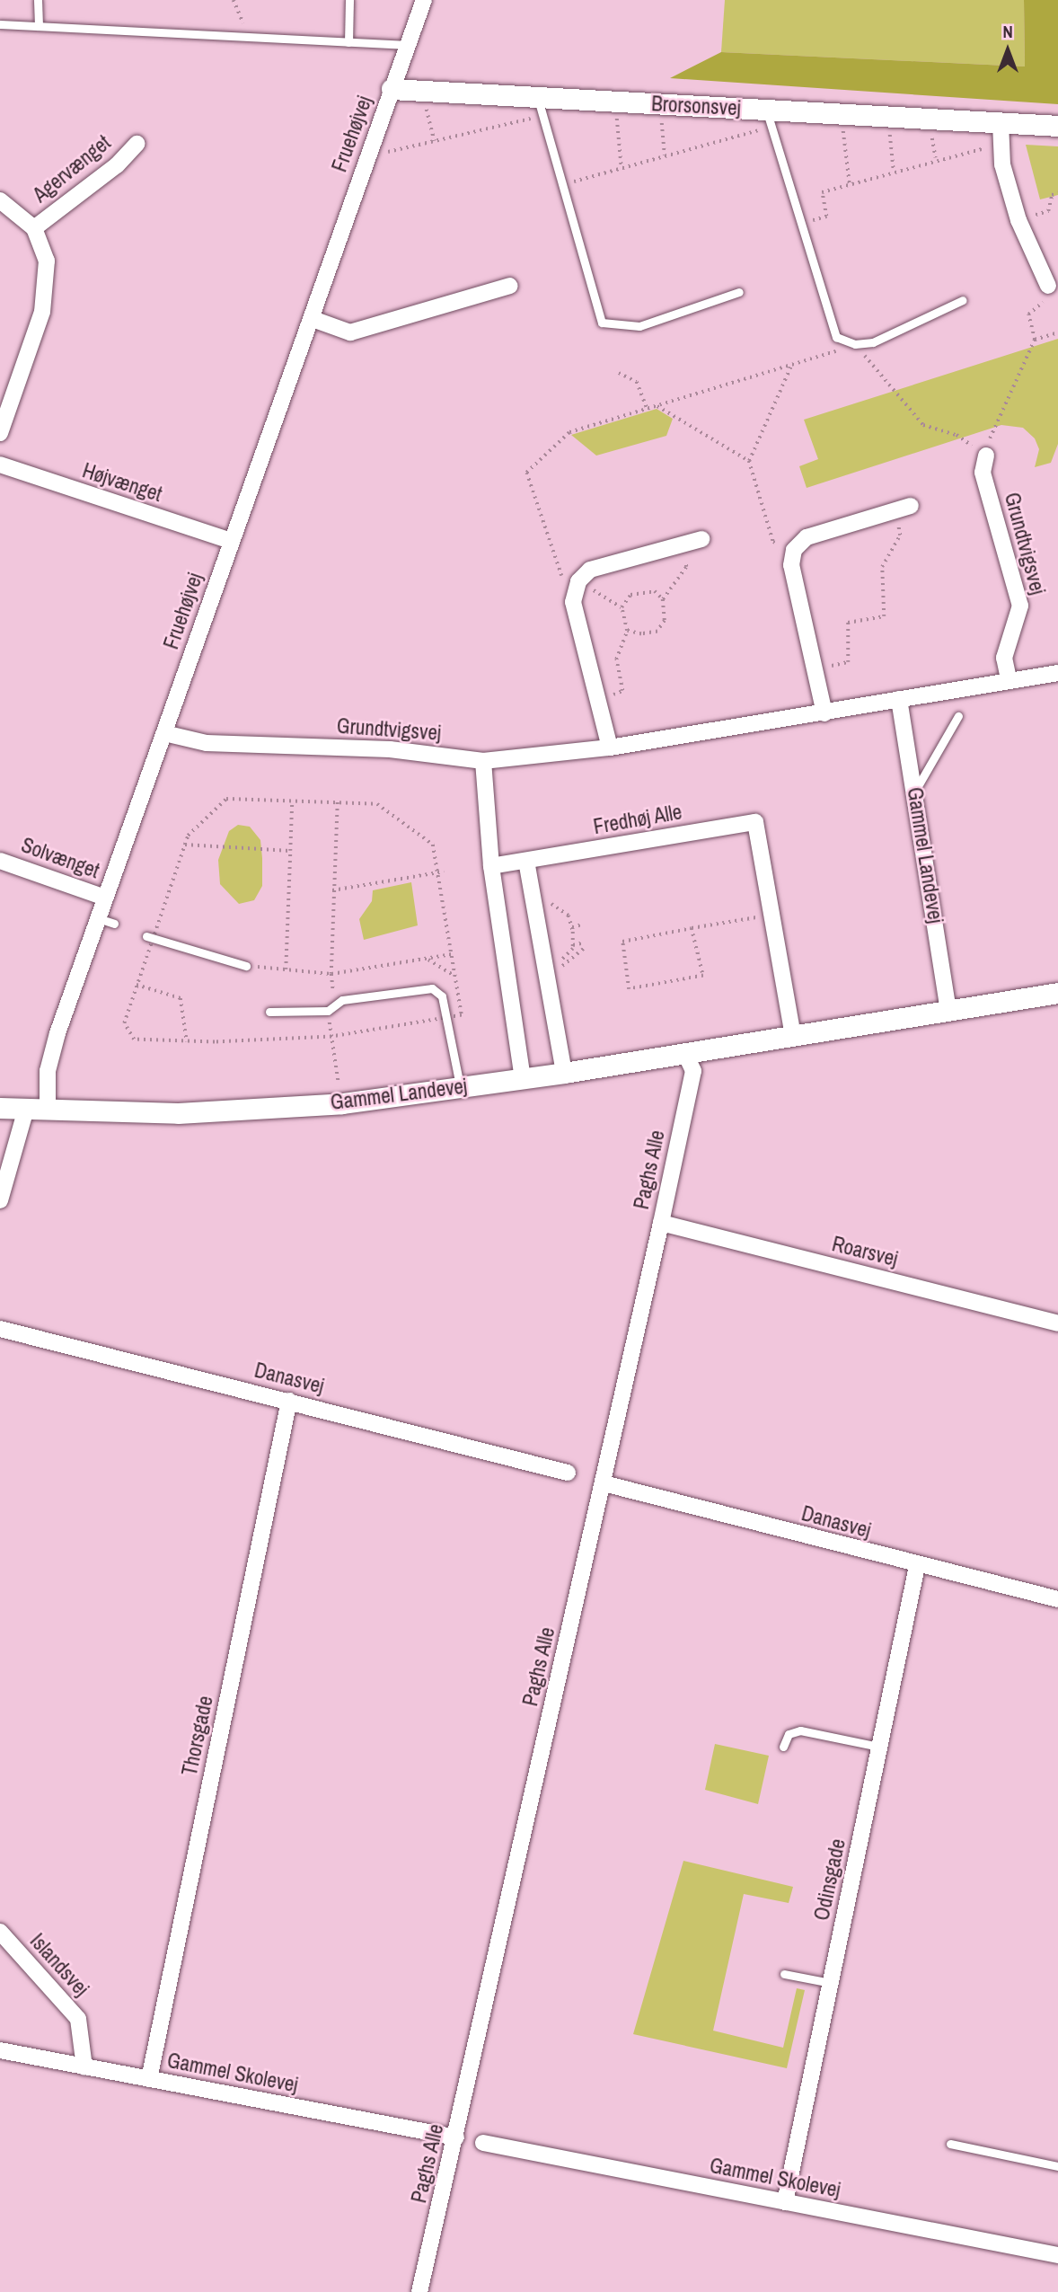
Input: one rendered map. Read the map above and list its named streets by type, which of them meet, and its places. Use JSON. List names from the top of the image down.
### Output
{
  "streets": {
    "street": [
      "Brorsonsvej",
      "Fruehøjvej",
      "Agervænget",
      "Højvænget",
      "Grundtvigsvej",
      "Fredhøj Alle",
      "Gammel Landevej",
      "Solvænget",
      "Paghs Alle",
      "Roarsvej",
      "Danasvej",
      "Thorsgade",
      "Odinsgade",
      "Islandsvej",
      "Gammel Skolevej"
    ]
  },
  "crossings": [
    ["Brorsonsvej", "Fruehøjvej"],
    ["Fruehøjvej", "Højvænget"],
    ["Fruehøjvej", "Grundtvigsvej"],
    ["Fruehøjvej", "Gammel Landevej"],
    ["Fruehøjvej", "Solvænget"],
    ["Grundtvigsvej", "Gammel Landevej"],
    ["Gammel Landevej", "Paghs Alle"],
    ["Paghs Alle", "Roarsvej"],
    ["Paghs Alle", "Danasvej"],
    ["Paghs Alle", "Gammel Skolevej"],
    ["Danasvej", "Thorsgade"],
    ["Danasvej", "Odinsgade"],
    ["Thorsgade", "Gammel Skolevej"],
    ["Odinsgade", "Gammel Skolevej"],
    ["Islandsvej", "Gammel Skolevej"]
  ],
  "north": "top"
}
